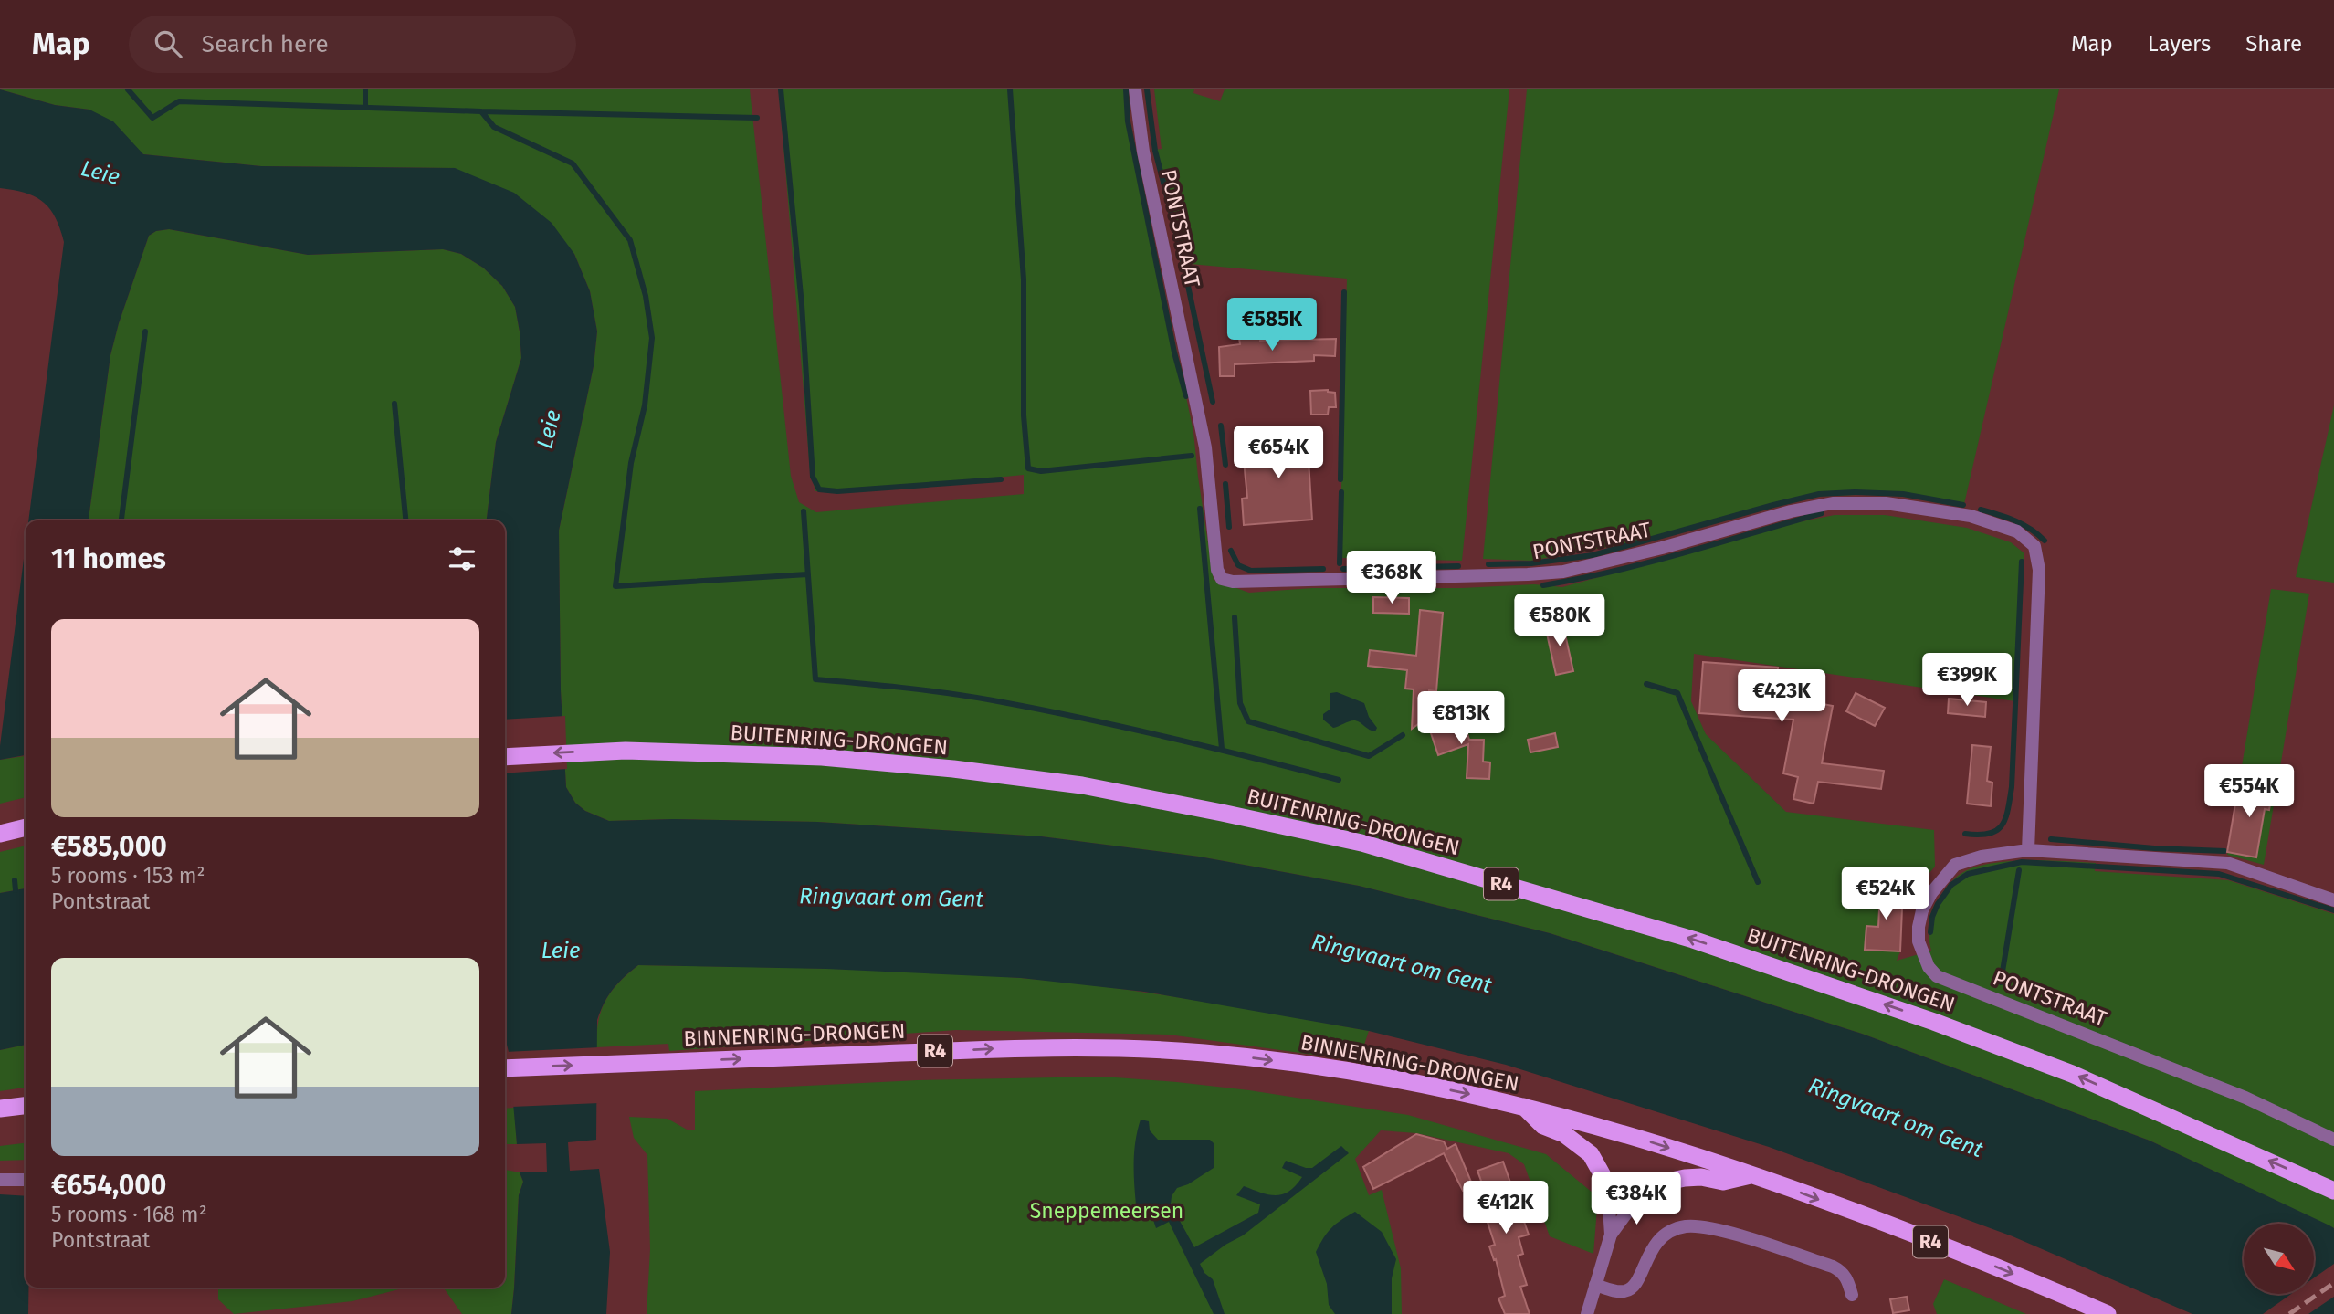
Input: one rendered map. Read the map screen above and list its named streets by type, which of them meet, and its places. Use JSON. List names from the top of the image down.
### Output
{
  "streets": {
    "highway": ["BUITENRING-DRONGEN", "R4", "BINNENRING-DRONGEN"],
    "street": ["PONTSTRAAT"]
  },
  "one_way": ["BUITENRING-DRONGEN", "BINNENRING-DRONGEN"],
  "water": ["Leie", "Ringvaart om Gent"],
  "parks": ["Sneppemeersen"],
  "north": "bottom right",
  "page": {
    "header": "Map",
    "search": "Search here",
    "nav": ["Map", "Layers", "Share"],
    "price": [
      "€585K",
      "€654K",
      "€368K",
      "€580K",
      "€399K",
      "€423K",
      "€813K",
      "€554K",
      "€524K",
      "€384K",
      "€412K"
    ],
    "heading": "11 homes",
    "list": [
      {
        "name": "€585,000",
        "note": "5 rooms · 153 m² · Pontstraat"
      },
      {
        "name": "€654,000",
        "note": "5 rooms · 168 m² · Pontstraat"
      }
    ]
  }
}
